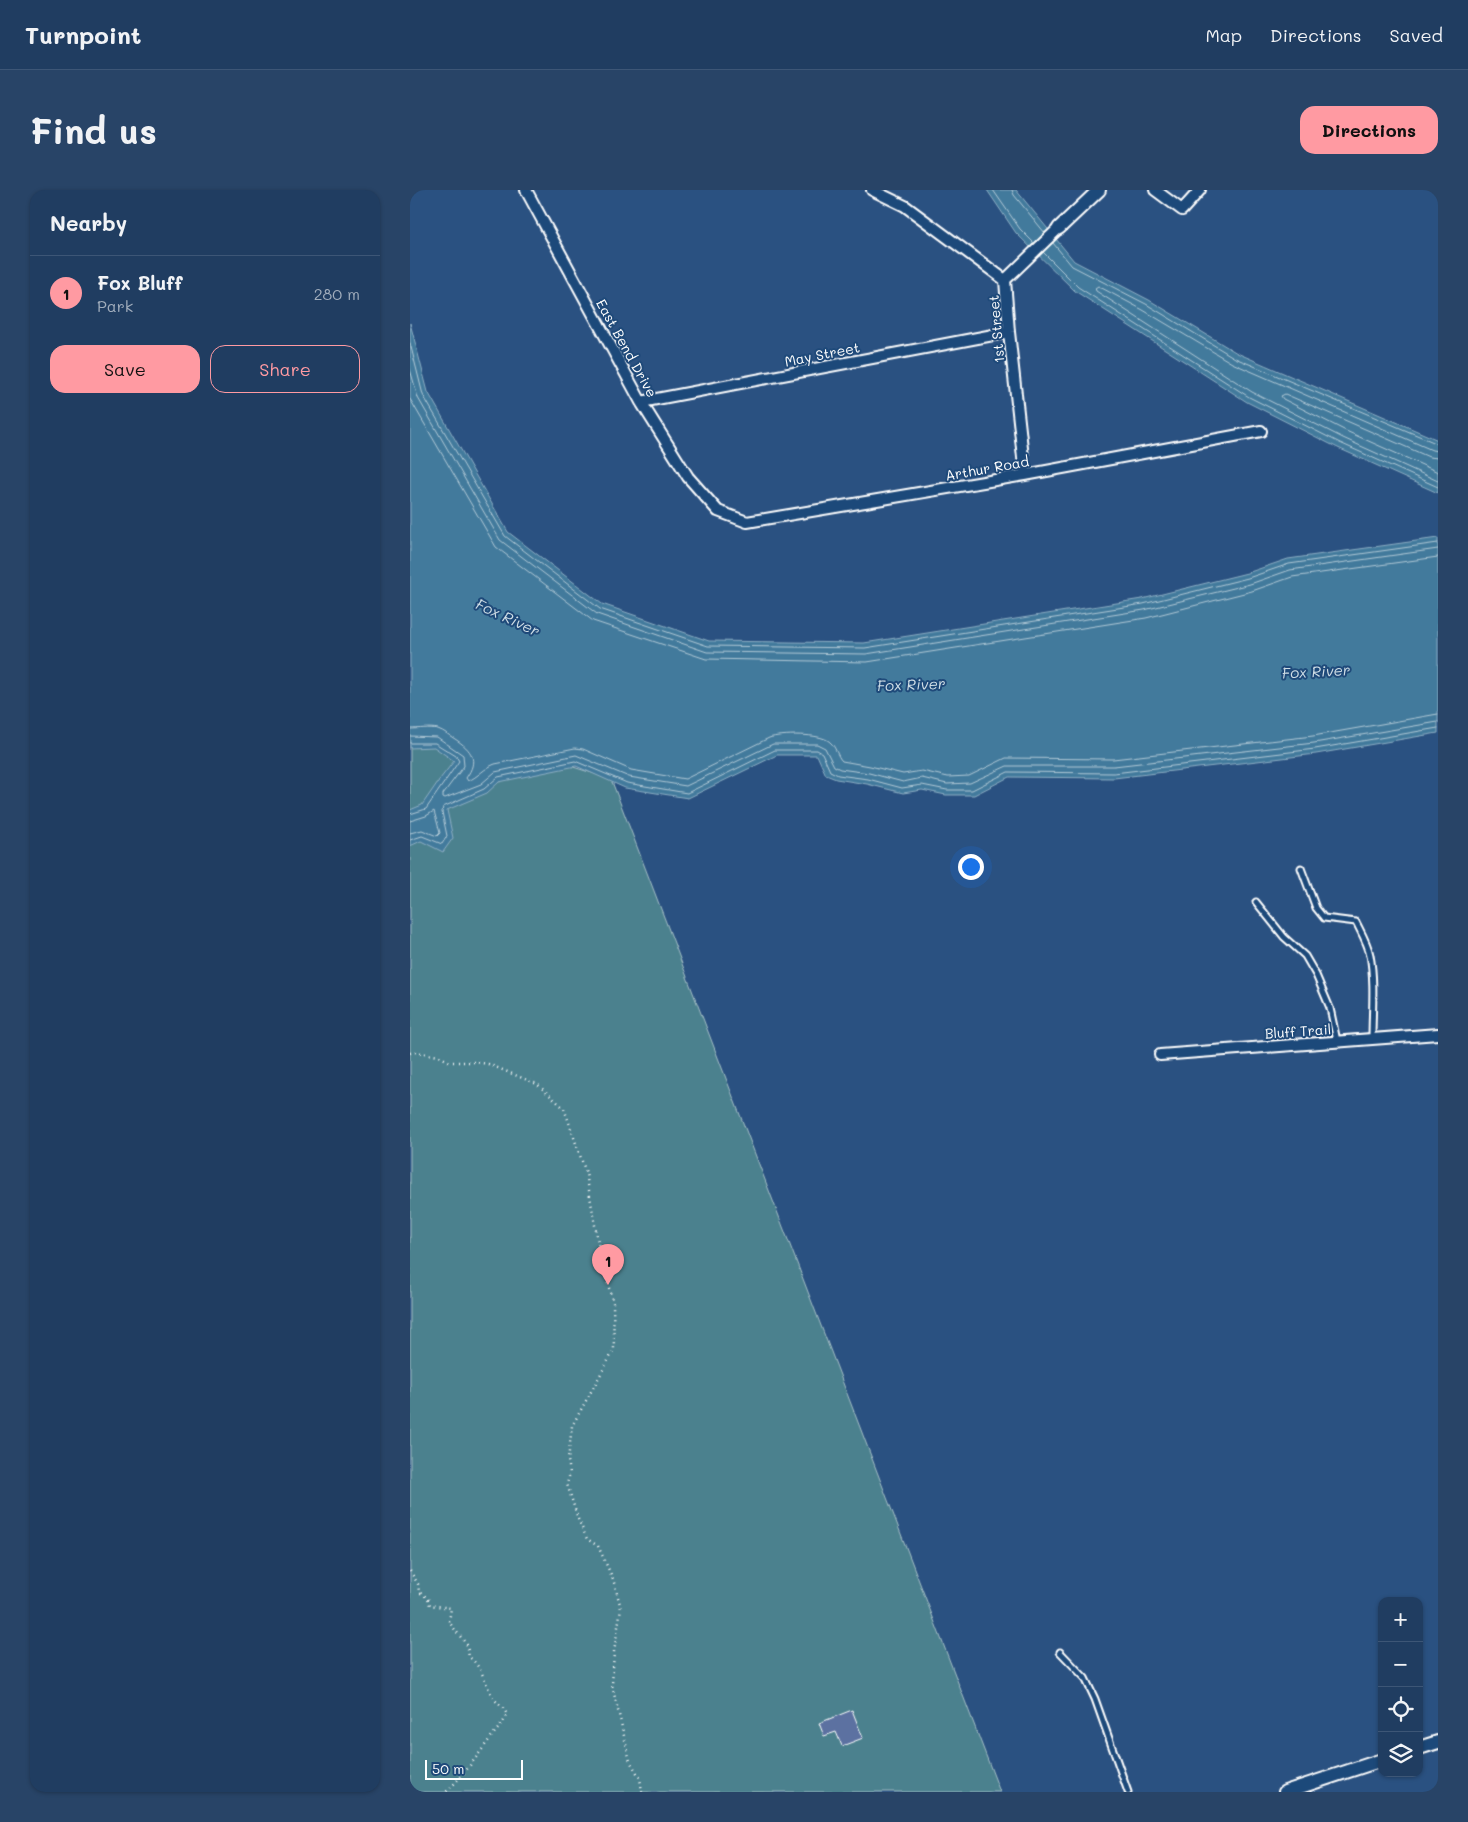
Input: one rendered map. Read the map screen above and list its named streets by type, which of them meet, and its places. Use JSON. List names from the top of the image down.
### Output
{
  "streets": {
    "street": [
      "1st Street",
      "East Bend Drive",
      "May Street",
      "Arthur Road",
      "Bluff Trail"
    ]
  },
  "crossings": [
    ["1st Street", "May Street"],
    ["1st Street", "Arthur Road"],
    ["East Bend Drive", "May Street"],
    ["East Bend Drive", "Arthur Road"]
  ],
  "water": ["Fox River"],
  "scale_bar": "50 m",
  "page": {
    "header": "Turnpoint",
    "nav": ["Map", "Directions", "Saved"],
    "buttons": [
      "Directions",
      ["Save", "Share"]
    ],
    "title": "Find us",
    "heading": "Nearby",
    "list": [
      {
        "mark": "1",
        "name": "Fox Bluff",
        "note": "Park",
        "value": "280 m"
      }
    ],
    "pins": "1",
    "map_buttons": ["+", "−"],
    "scale": "50 m"
  }
}
